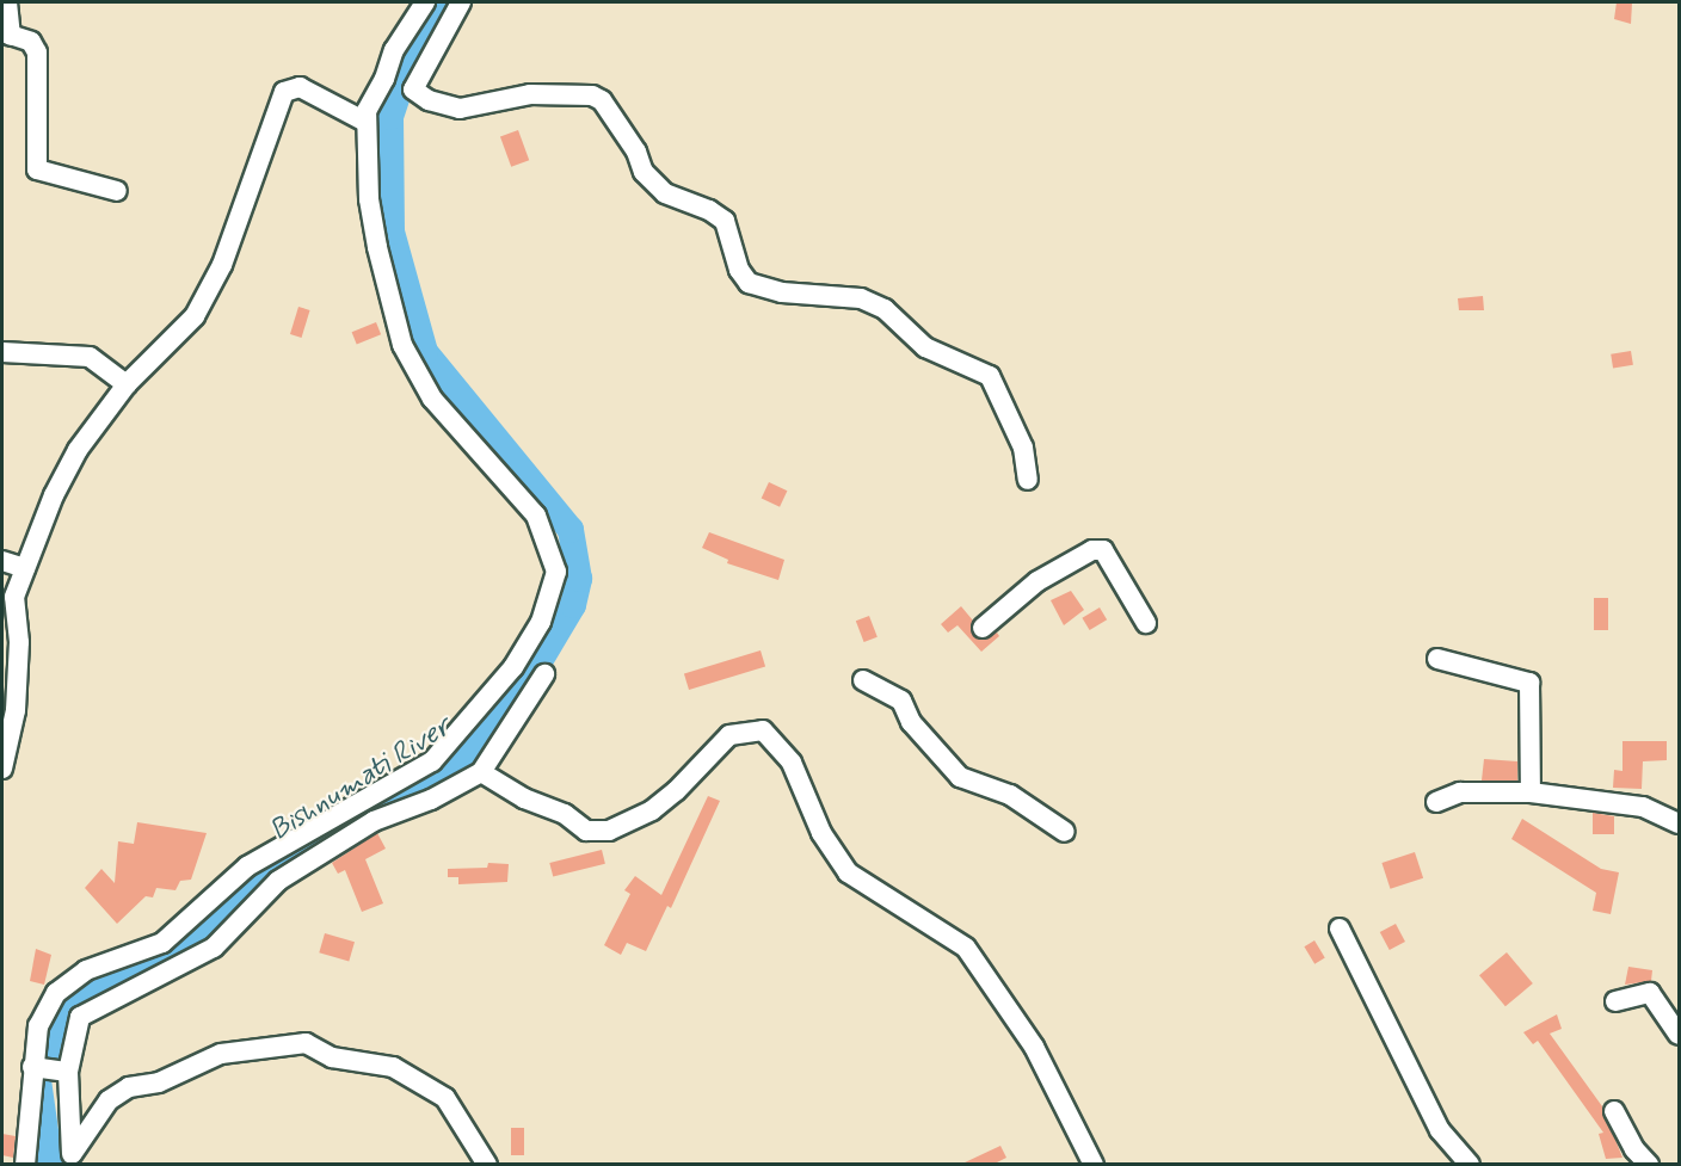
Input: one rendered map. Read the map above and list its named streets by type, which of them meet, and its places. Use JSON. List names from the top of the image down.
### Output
{
  "water": ["Bishnumati River"]
}
